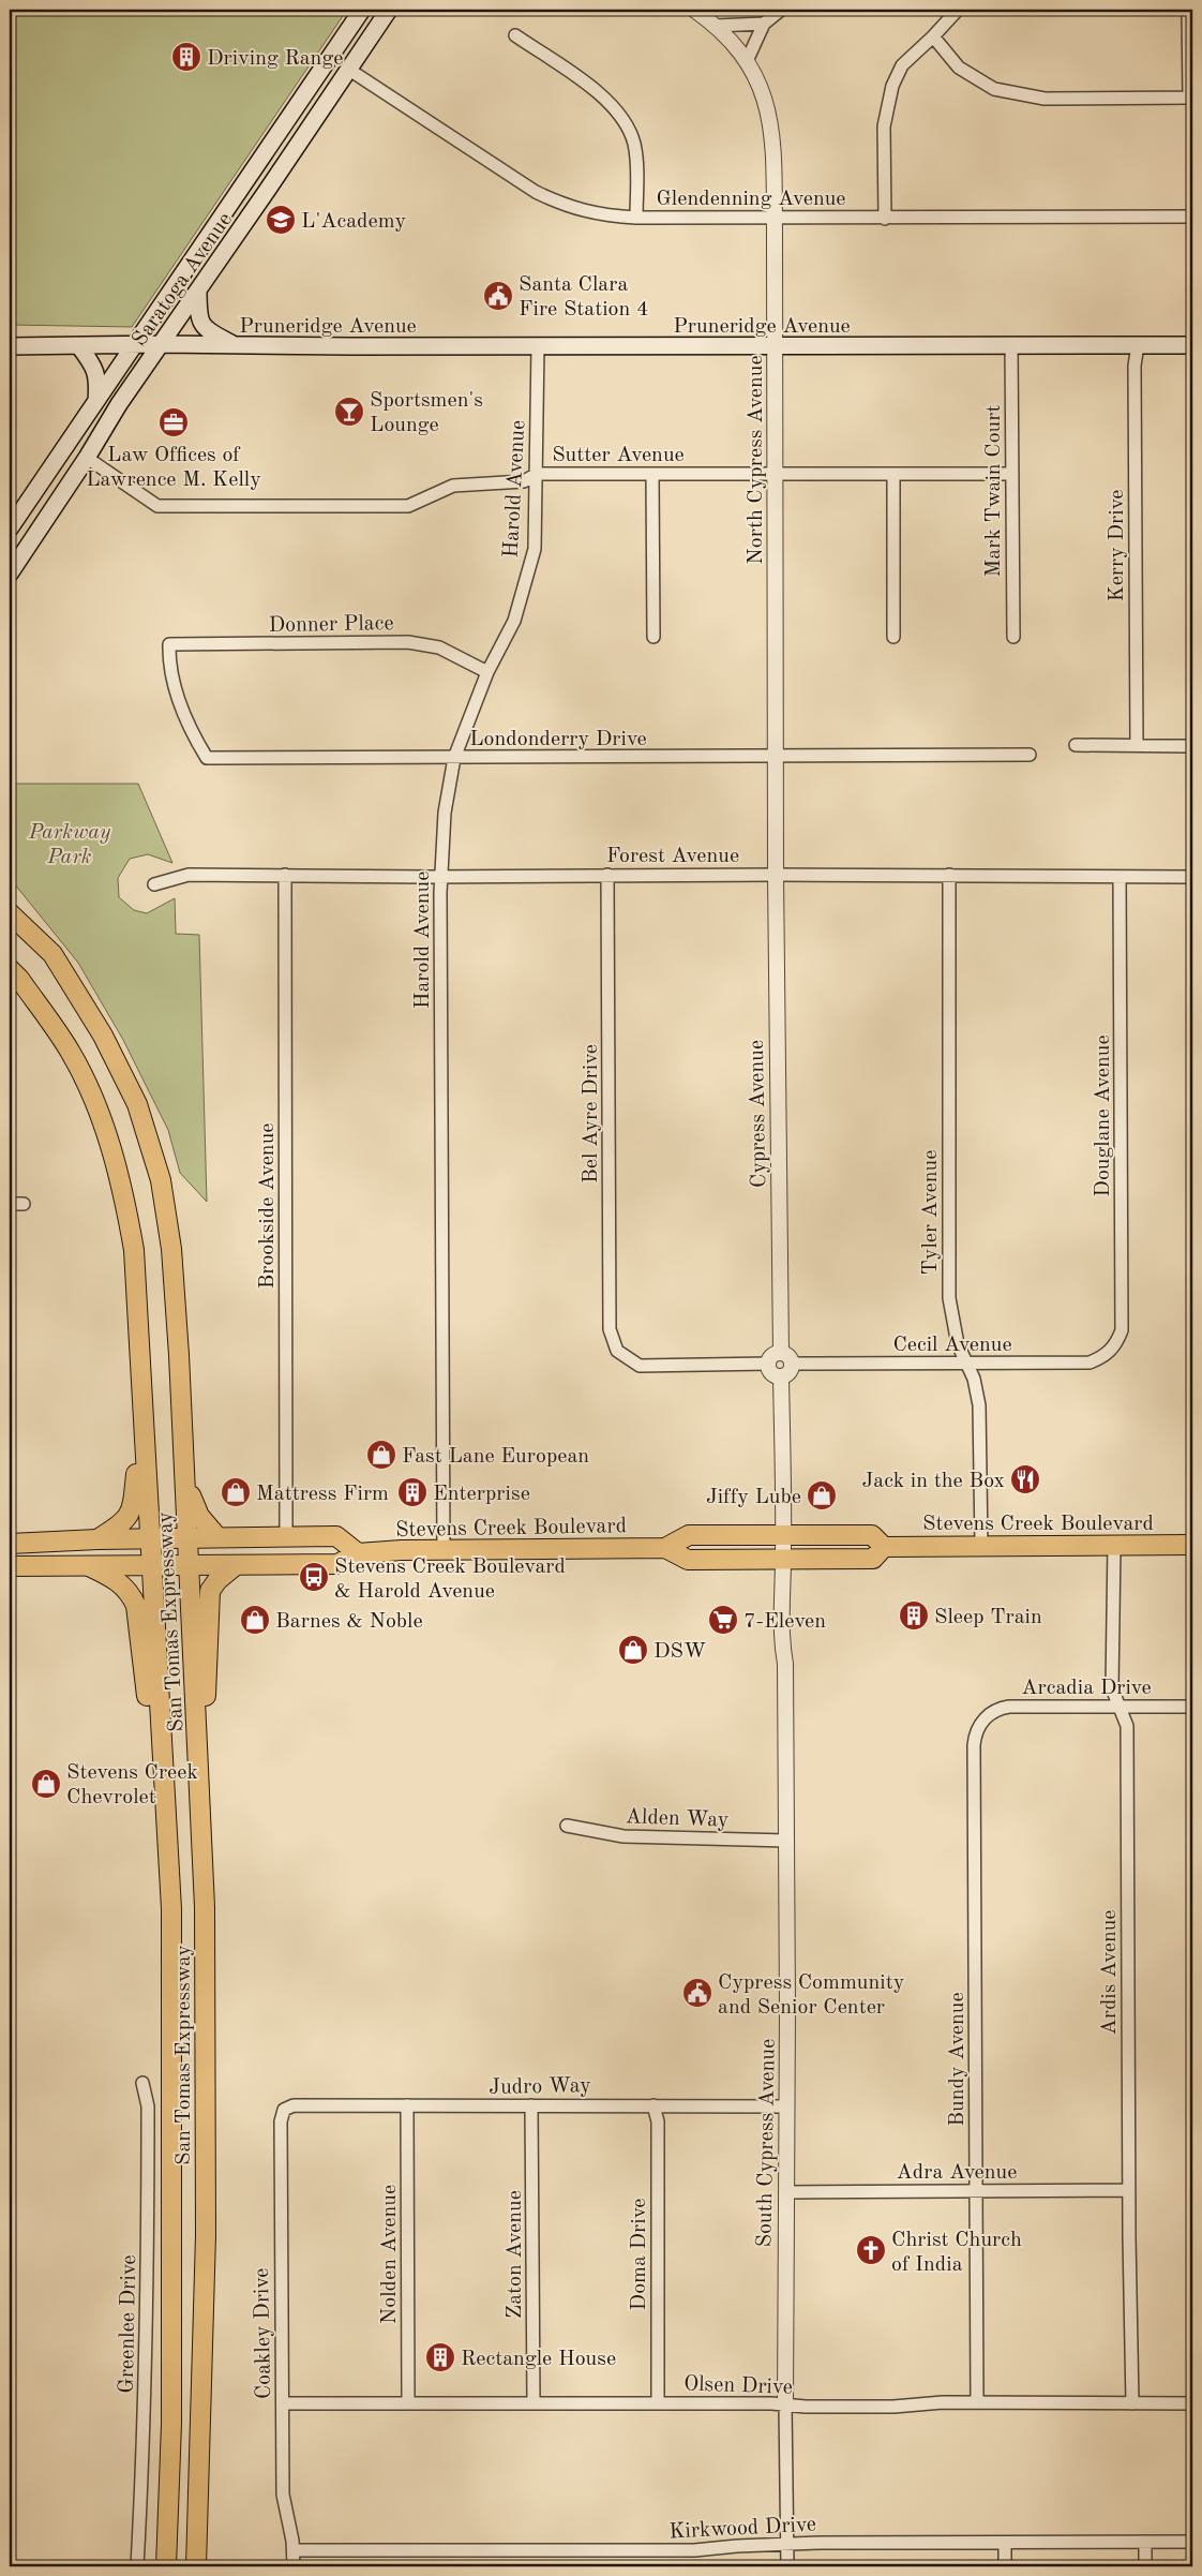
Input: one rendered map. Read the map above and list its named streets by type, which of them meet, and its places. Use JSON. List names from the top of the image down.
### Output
{
  "streets": {
    "main road": [
      "Saratoga Avenue",
      "Pruneridge Avenue",
      "Stevens Creek Boulevard",
      "San Tomas Expressway"
    ],
    "street": [
      "Glendenning Avenue",
      "Sutter Avenue",
      "North Cypress Avenue",
      "Harold Avenue",
      "Mark Twain Court",
      "Kerry Drive",
      "Donner Place",
      "Londonderry Drive",
      "Forest Avenue",
      "Bel Ayre Drive",
      "Cypress Avenue",
      "Douglane Avenue",
      "Brookside Avenue",
      "Tyler Avenue",
      "Cecil Avenue",
      "Arcadia Drive",
      "Alden Way",
      "Ardis Avenue",
      "Bundy Avenue",
      "Judro Way",
      "South Cypress Avenue",
      "Adra Avenue",
      "Nolden Avenue",
      "Zaton Avenue",
      "Doma Drive",
      "Greenlee Drive",
      "Coakley Drive",
      "Olsen Drive",
      "Kirkwood Drive"
    ]
  },
  "crossings": [
    ["Glendenning Avenue", "Saratoga Avenue"],
    ["Glendenning Avenue", "North Cypress Avenue"],
    ["Saratoga Avenue", "Pruneridge Avenue"],
    ["Saratoga Avenue", "Sutter Avenue"],
    ["Pruneridge Avenue", "North Cypress Avenue"],
    ["Pruneridge Avenue", "Harold Avenue"],
    ["Pruneridge Avenue", "Mark Twain Court"],
    ["Pruneridge Avenue", "Kerry Drive"],
    ["Sutter Avenue", "North Cypress Avenue"],
    ["Sutter Avenue", "Harold Avenue"],
    ["Sutter Avenue", "Mark Twain Court"],
    ["North Cypress Avenue", "Londonderry Drive"],
    ["North Cypress Avenue", "Forest Avenue"],
    ["North Cypress Avenue", "Cypress Avenue"],
    ["Harold Avenue", "Donner Place"],
    ["Harold Avenue", "Londonderry Drive"],
    ["Harold Avenue", "Forest Avenue"],
    ["Harold Avenue", "Stevens Creek Boulevard"],
    ["Donner Place", "Londonderry Drive"],
    ["Forest Avenue", "Bel Ayre Drive"],
    ["Forest Avenue", "Cypress Avenue"],
    ["Forest Avenue", "Douglane Avenue"],
    ["Forest Avenue", "Brookside Avenue"],
    ["Forest Avenue", "Tyler Avenue"],
    ["Bel Ayre Drive", "Cypress Avenue"],
    ["Bel Ayre Drive", "Cecil Avenue"],
    ["Cypress Avenue", "Cecil Avenue"],
    ["Douglane Avenue", "Cecil Avenue"],
    ["Tyler Avenue", "Cecil Avenue"],
    ["Tyler Avenue", "Stevens Creek Boulevard"],
    ["Stevens Creek Boulevard", "San Tomas Expressway"],
    ["Stevens Creek Boulevard", "Ardis Avenue"],
    ["Stevens Creek Boulevard", "South Cypress Avenue"],
    ["Arcadia Drive", "Ardis Avenue"],
    ["Arcadia Drive", "Bundy Avenue"],
    ["Alden Way", "South Cypress Avenue"],
    ["Ardis Avenue", "Adra Avenue"],
    ["Ardis Avenue", "Olsen Drive"],
    ["Bundy Avenue", "Adra Avenue"],
    ["Bundy Avenue", "Olsen Drive"],
    ["Judro Way", "South Cypress Avenue"],
    ["Judro Way", "Nolden Avenue"],
    ["Judro Way", "Zaton Avenue"],
    ["Judro Way", "Doma Drive"],
    ["Judro Way", "Coakley Drive"],
    ["South Cypress Avenue", "Adra Avenue"],
    ["South Cypress Avenue", "Olsen Drive"],
    ["South Cypress Avenue", "Kirkwood Drive"],
    ["Nolden Avenue", "Olsen Drive"],
    ["Zaton Avenue", "Olsen Drive"],
    ["Doma Drive", "Olsen Drive"],
    ["Coakley Drive", "Olsen Drive"],
    ["Coakley Drive", "Kirkwood Drive"]
  ],
  "parks": ["Parkway Park"],
  "places": {
    "building": [
      "Driving Range",
      "Enterprise",
      "Sleep Train",
      "Rectangle House"
    ],
    "school or university": ["L'Academy"],
    "public building": ["Santa Clara Fire Station 4", "Cypress Community and Senior Center"],
    "bar": ["Sportsmen's Lounge"],
    "office": ["Law Offices of Lawrence M. Kelly"],
    "shop": [
      "Fast Lane European",
      "Mattress Firm",
      "Jiffy Lube",
      "Barnes & Noble",
      "DSW",
      "Stevens Creek Chevrolet"
    ],
    "restaurant": ["Jack in the Box"],
    "bus stop": ["Stevens Creek Boulevard & Harold Avenue"],
    "supermarket": ["7-Eleven"],
    "church": ["Christ Church of India"]
  }
}
